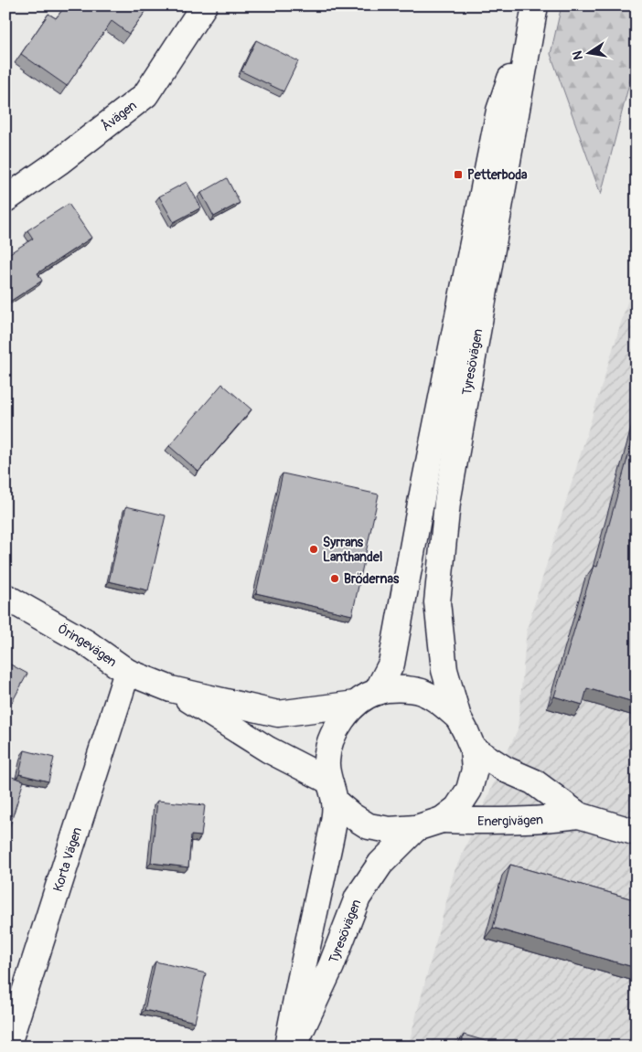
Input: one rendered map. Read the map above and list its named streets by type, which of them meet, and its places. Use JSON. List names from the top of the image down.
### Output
{
  "streets": {
    "main road": [
      "Åvägen",
      "Tyresövägen",
      "Öringevägen",
      "Energivägen",
      "Korta Vägen"
    ]
  },
  "crossings": [
    ["Tyresövägen", "Öringevägen"],
    ["Tyresövägen", "Energivägen"],
    ["Öringevägen", "Energivägen"],
    ["Öringevägen", "Korta Vägen"]
  ],
  "places": {
    "transit": ["Petterboda"],
    "other": ["Syrrans Lanthandel", "Brödernas"]
  },
  "north": "left"
}
